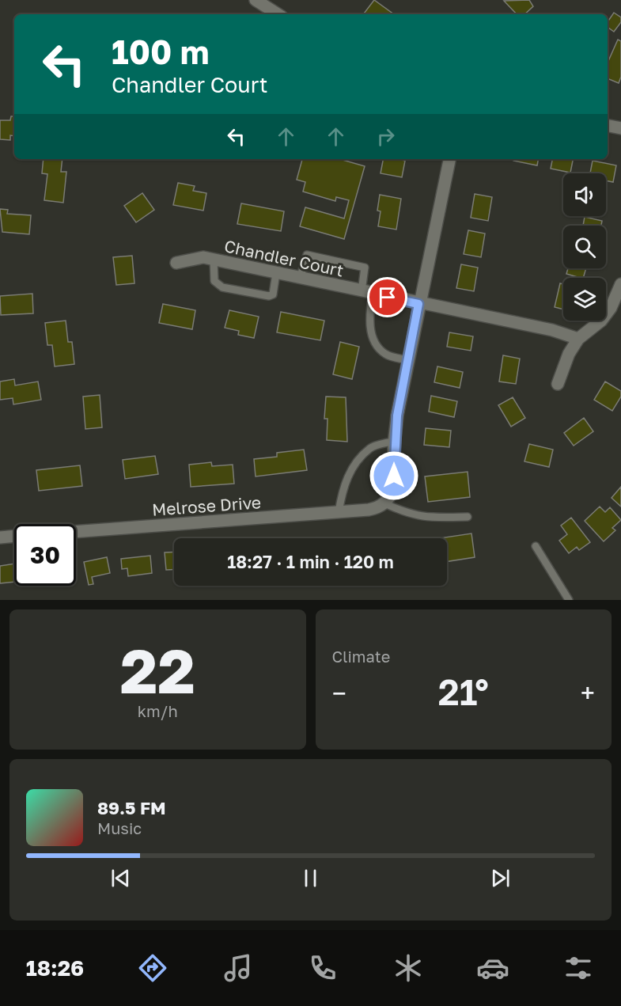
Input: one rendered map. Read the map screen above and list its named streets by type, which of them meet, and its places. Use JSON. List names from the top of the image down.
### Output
{
  "streets": {
    "street": ["Chandler Court", "Melrose Drive"]
  },
  "page": {
    "turn": ["100 m", "Chandler Court"],
    "limit": "30",
    "trip": "18:27 · 1 min · 120 m",
    "tile": [
      ["22", "km/h"],
      "Climate"
    ],
    "heat": ["−", "21°", "+"],
    "song": ["89.5 FM", "Music"],
    "tabs": "18:26"
  }
}
